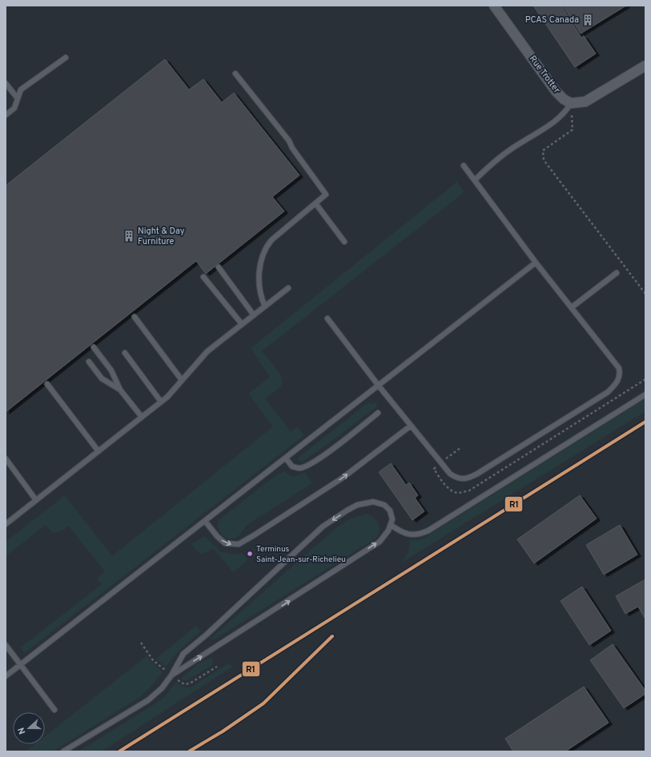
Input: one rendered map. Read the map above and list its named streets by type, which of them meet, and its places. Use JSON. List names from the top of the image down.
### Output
{
  "streets": {
    "street": ["Rue Trotter"]
  },
  "places": {
    "building": ["PCAS Canada", "Night & Day Furniture"],
    "other": ["Terminus Saint-Jean-sur-Richelieu"]
  },
  "lines": ["transit line R1"],
  "north": "left"
}
